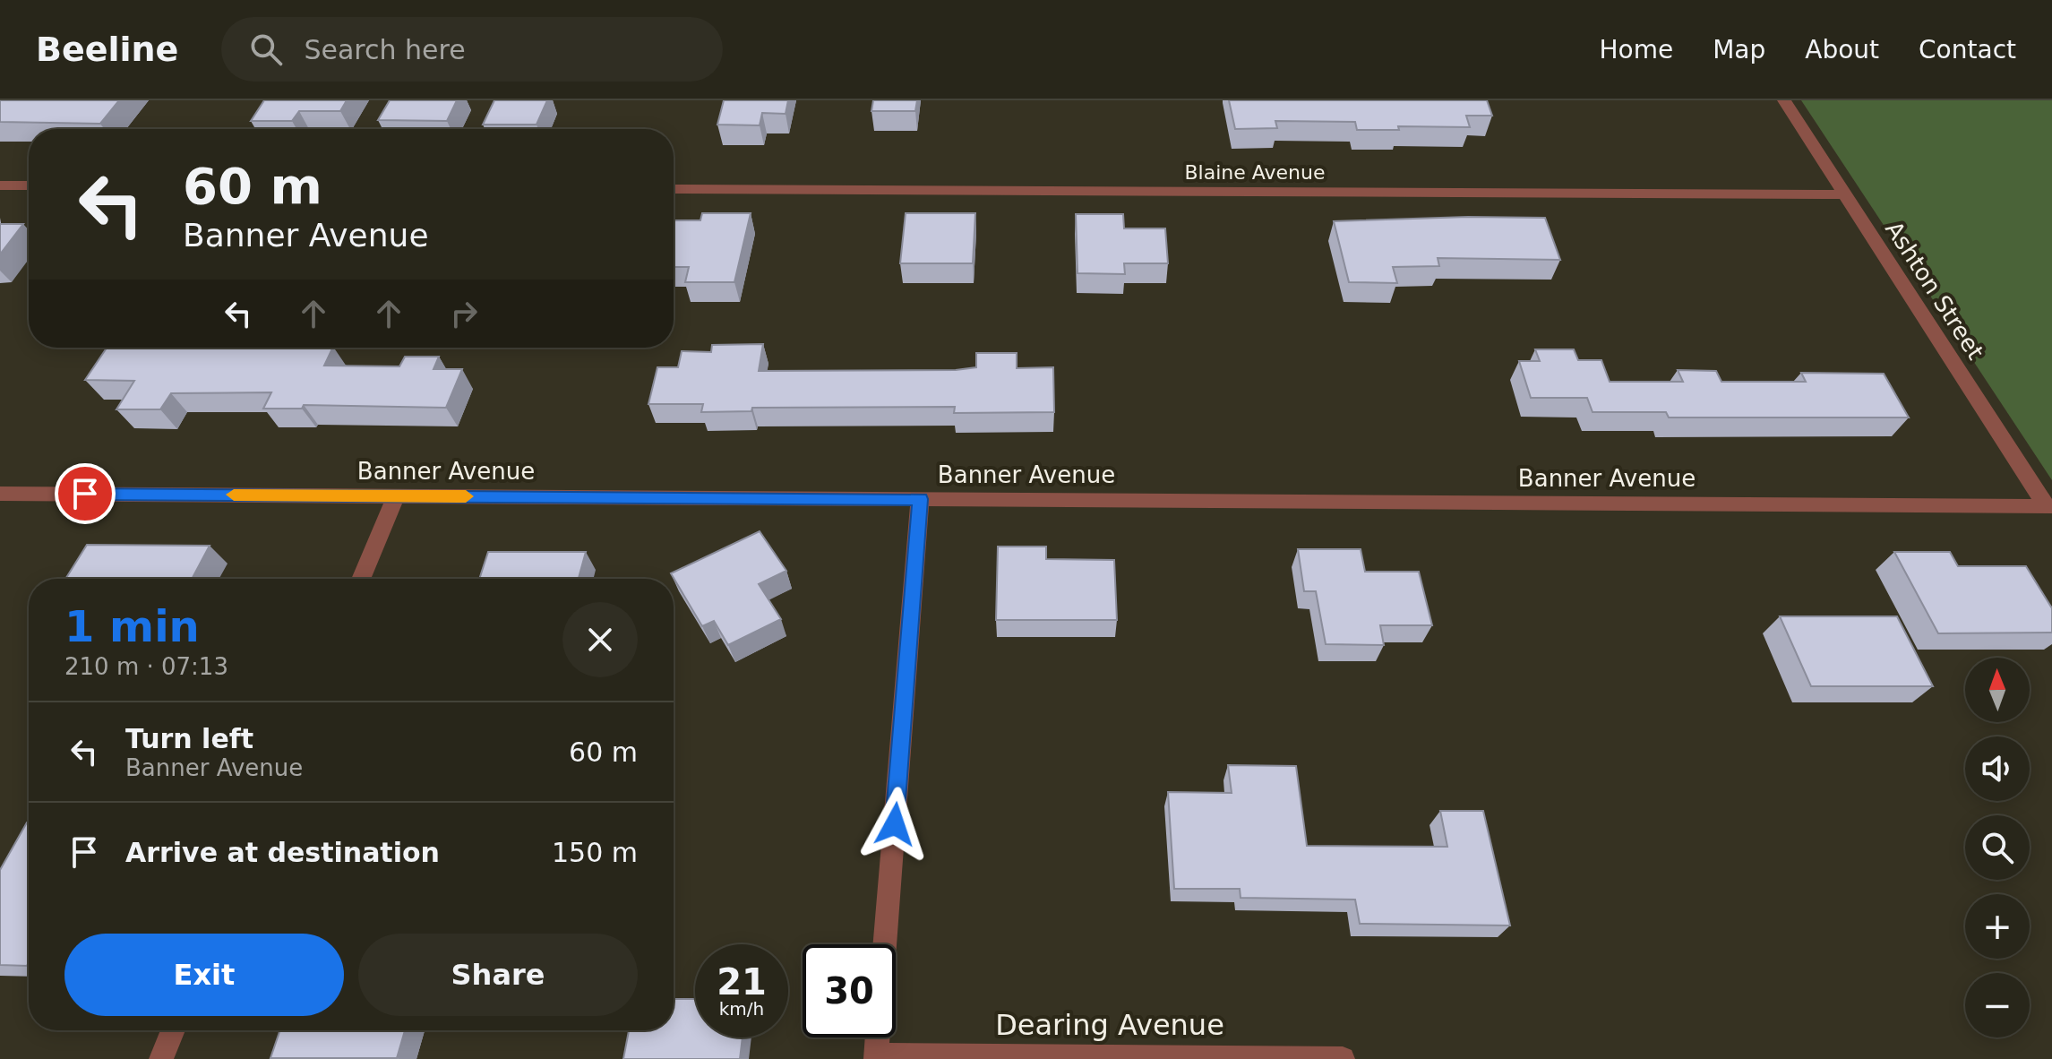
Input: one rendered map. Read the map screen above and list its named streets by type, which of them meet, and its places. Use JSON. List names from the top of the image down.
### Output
{
  "streets": {
    "street": [
      "Blaine Avenue",
      "Ashton Street",
      "Banner Avenue",
      "Dearing Avenue"
    ]
  },
  "crossings": [
    ["Blaine Avenue", "Ashton Street"],
    ["Ashton Street", "Banner Avenue"]
  ],
  "north": "top",
  "page": {
    "header": "Beeline",
    "search": "Search here",
    "nav": [
      "Home",
      "Map",
      "About",
      "Contact"
    ],
    "turn": ["60 m", "Banner Avenue"],
    "heading": ["1 min", "210 m · 07:13"],
    "map_buttons": ["+", "−"],
    "list": [
      {
        "name": "Turn left",
        "note": "Banner Avenue",
        "value": "60 m"
      },
      {
        "name": "Arrive at destination",
        "value": "150 m"
      }
    ],
    "buttons": ["Exit", "Share"],
    "speed": "21 km/h",
    "limit": "30"
  }
}
